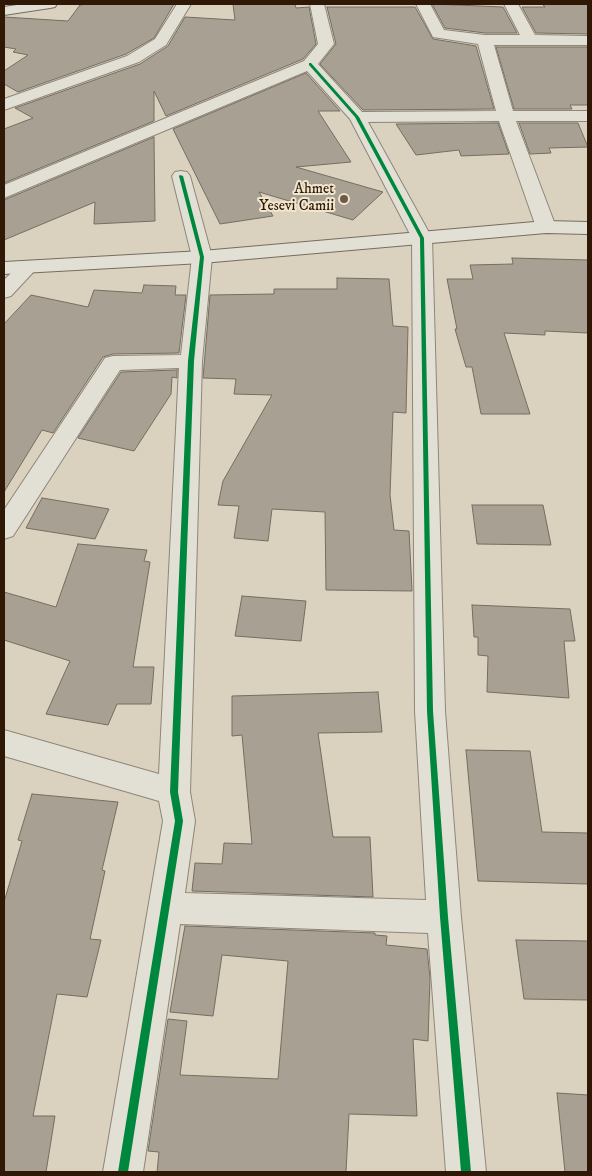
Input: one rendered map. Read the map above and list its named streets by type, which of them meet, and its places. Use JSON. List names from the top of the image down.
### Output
{
  "places": ["Ahmet Yesevi Camii"]
}
